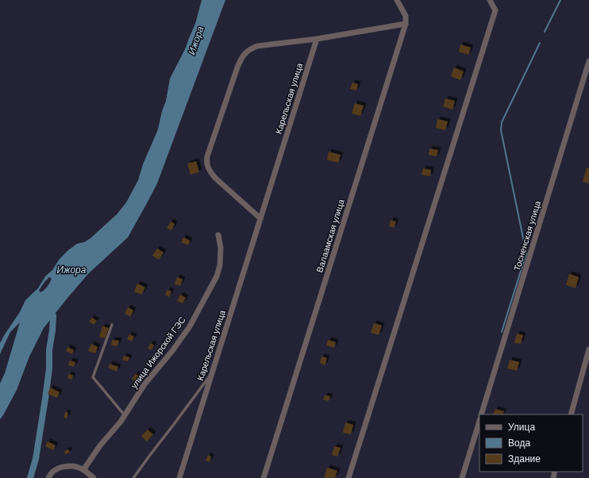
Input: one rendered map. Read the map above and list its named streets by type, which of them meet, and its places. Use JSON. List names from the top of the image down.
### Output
{
  "streets": {
    "street": [
      "Карельская улица",
      "Валаамская улица",
      "Тосненская улица",
      "улица Ижорской ГЭС"
    ]
  },
  "water": ["Ижора"],
  "legend": ["Улица", "Вода", "Здание"]
}
